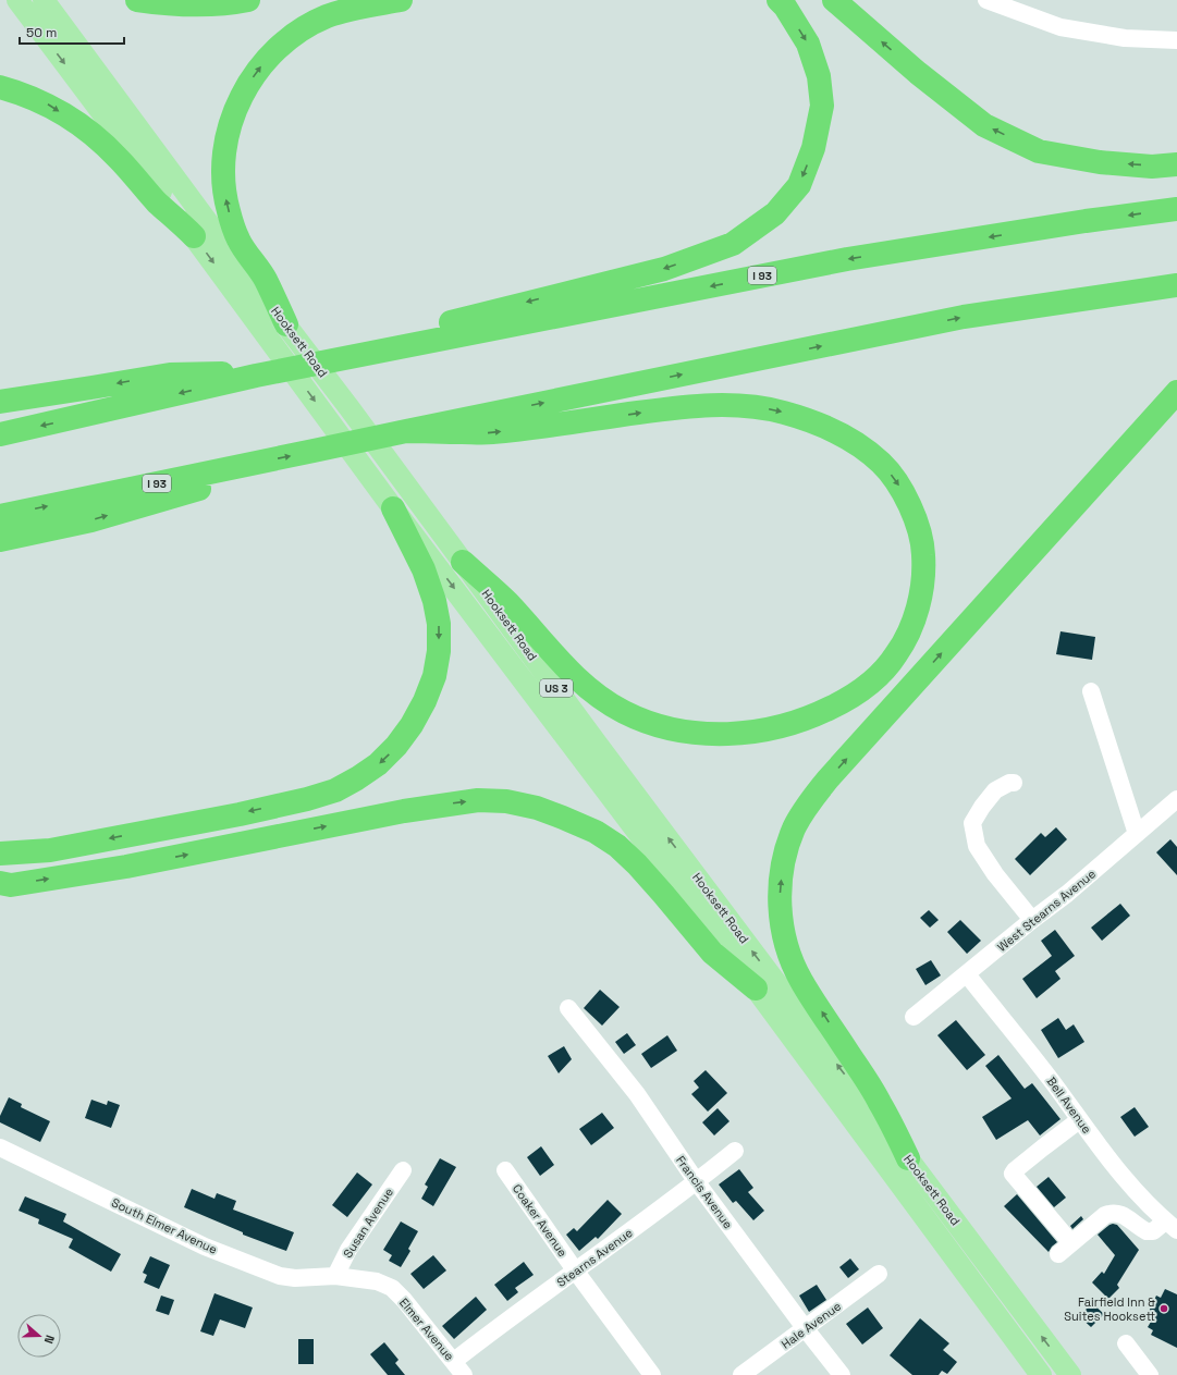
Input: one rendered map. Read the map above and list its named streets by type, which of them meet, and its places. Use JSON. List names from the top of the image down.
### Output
{
  "streets": {
    "highway": ["I 93"],
    "main road": ["Hooksett Road", "US 3"],
    "street": [
      "West Stearns Avenue",
      "Bell Avenue",
      "Francis Avenue",
      "Coaker Avenue",
      "Susan Avenue",
      "South Elmer Avenue",
      "Stearns Avenue",
      "Hale Avenue",
      "Elmer Avenue"
    ]
  },
  "crossings": [
    ["West Stearns Avenue", "Bell Avenue"],
    ["Francis Avenue", "Stearns Avenue"],
    ["Francis Avenue", "Hale Avenue"],
    ["Coaker Avenue", "Stearns Avenue"],
    ["Susan Avenue", "South Elmer Avenue"],
    ["Susan Avenue", "Elmer Avenue"],
    ["South Elmer Avenue", "Elmer Avenue"],
    ["Stearns Avenue", "Elmer Avenue"]
  ],
  "places": ["Fairfield Inn & Suites Hooksett"],
  "scale_bar": "50 m",
  "north": "right"
}
